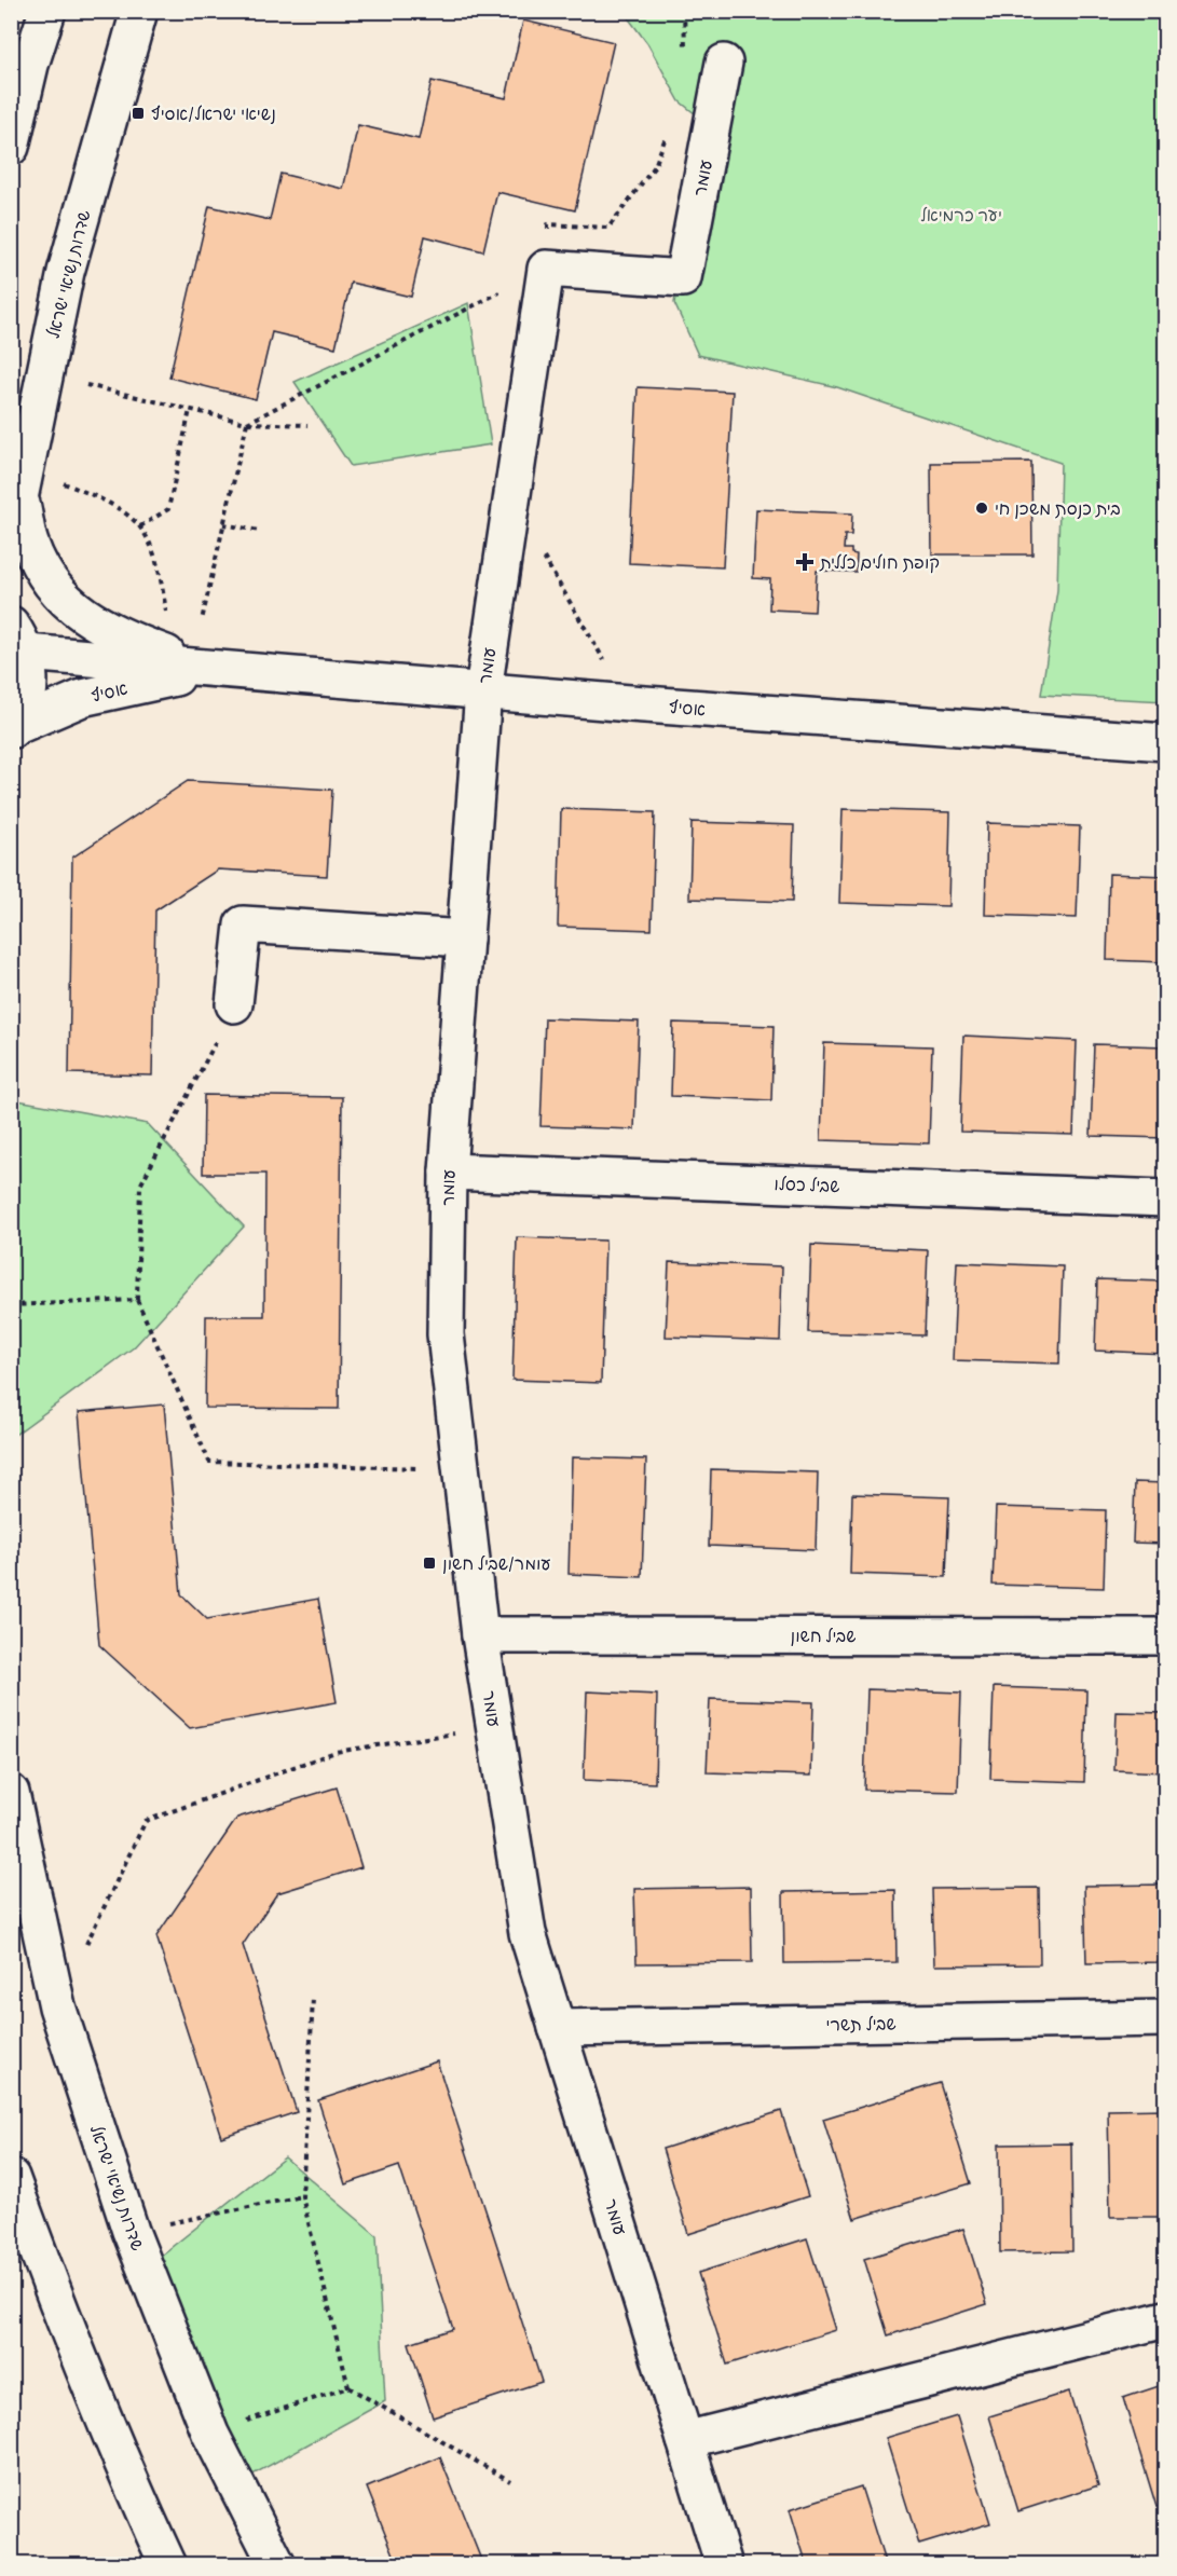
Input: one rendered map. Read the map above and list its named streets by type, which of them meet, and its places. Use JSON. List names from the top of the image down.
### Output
{
  "streets": {
    "street": [
      "עומר",
      "שדרות נשיאי ישראל",
      "אסיף",
      "שביל כסלו",
      "שביל חשון",
      "שביל תשרי"
    ]
  },
  "crossings": [
    ["עומר", "אסיף"],
    ["עומר", "שביל כסלו"],
    ["עומר", "שביל חשון"],
    ["עומר", "שביל תשרי"]
  ],
  "parks": ["יער כרמיאל"],
  "places": {
    "transit": ["נשיאי ישראל/אסיף", "עומר/שביל חשון"],
    "other": ["בית כנסת משכן חי"],
    "health": ["קופת חולים כללית"]
  }
}
